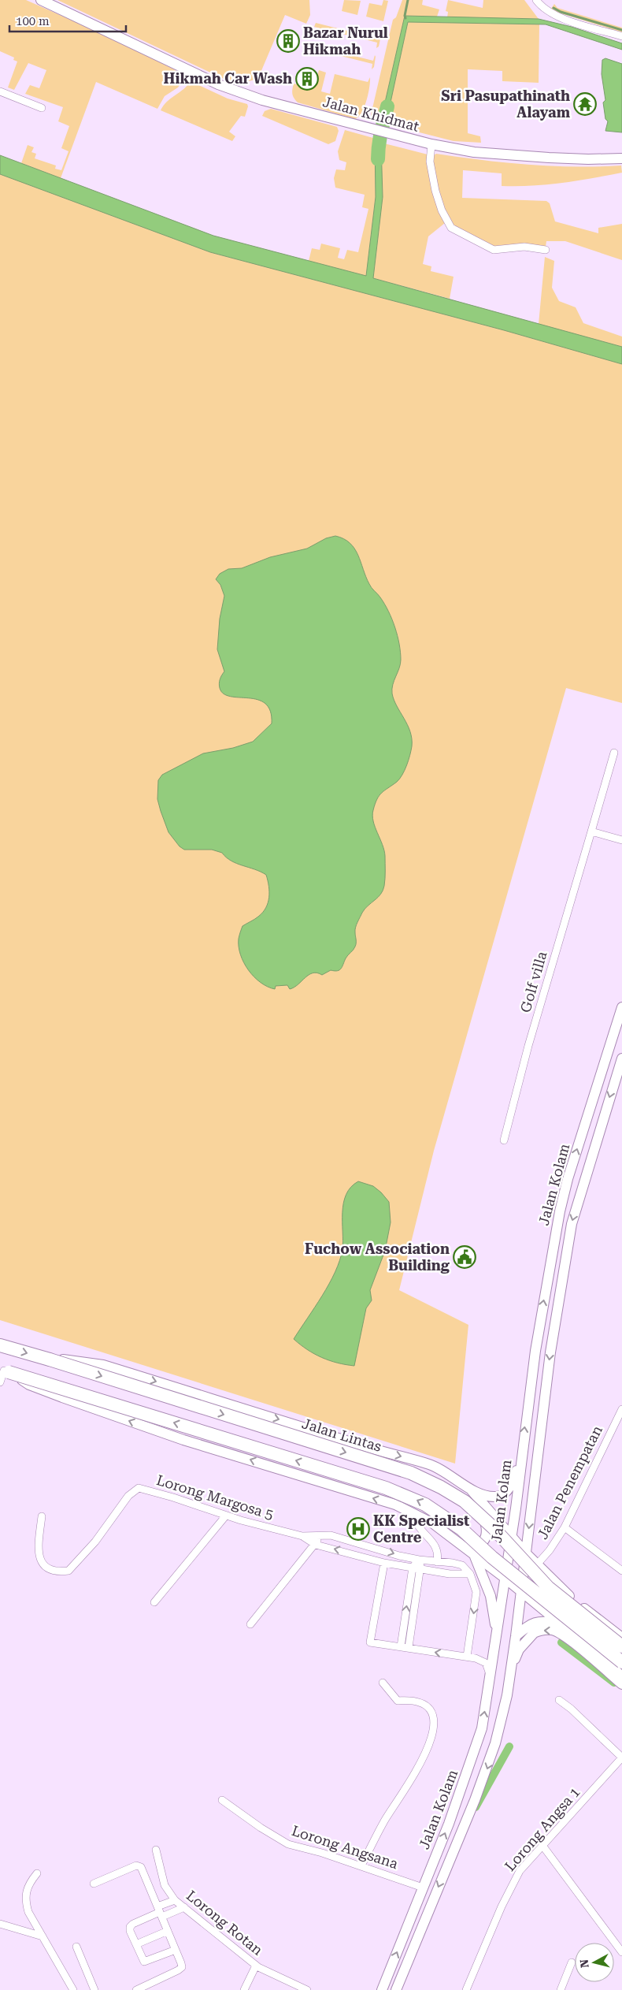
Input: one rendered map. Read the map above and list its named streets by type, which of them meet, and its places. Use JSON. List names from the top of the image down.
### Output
{
  "streets": {
    "highway": ["Jalan Lintas"],
    "main road": ["Jalan Khidmat", "Jalan Kolam"],
    "street": [
      "Golf villa",
      "Jalan Penempatan",
      "Lorong Margosa 5",
      "Lorong Angsa 1",
      "Lorong Angsana",
      "Lorong Rotan"
    ]
  },
  "crossings": [
    ["Jalan Kolam", "Lorong Angsana"]
  ],
  "places": {
    "building": ["Bazar Nurul Hikmah", "Hikmah Car Wash"],
    "temple": ["Sri Pasupathinath Alayam"],
    "public building": ["Fuchow Association Building"],
    "hospital": ["KK Specialist Centre"]
  },
  "scale_bar": "100 m",
  "north": "left"
}
